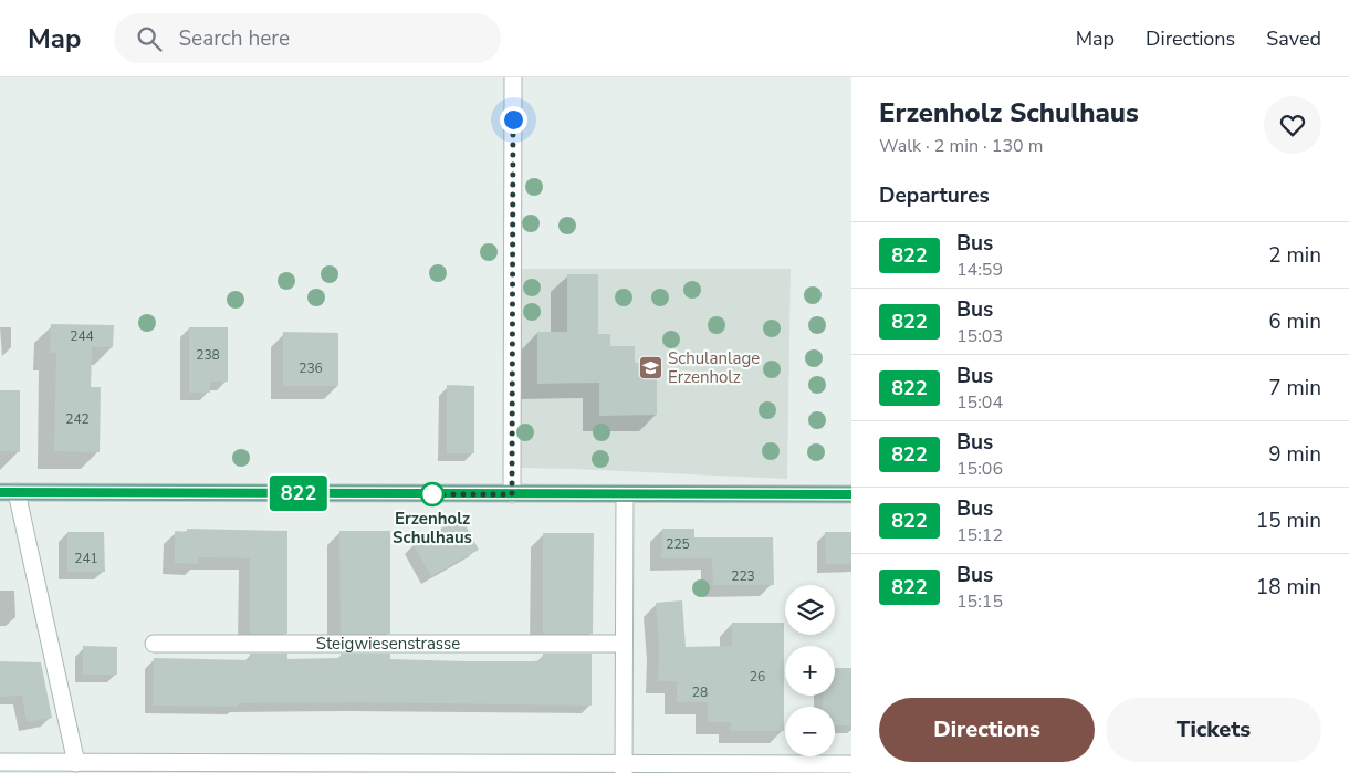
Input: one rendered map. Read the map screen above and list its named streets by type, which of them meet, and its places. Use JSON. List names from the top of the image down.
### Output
{
  "streets": {
    "street": ["Steigwiesenstrasse"]
  },
  "places": {
    "school or university": ["Schulanlage Erzenholz"],
    "other": ["Erzenholz Schulhaus"]
  },
  "lines": ["bus line 822"],
  "house_numbers": [
    "244",
    "238",
    "236",
    "242",
    "225",
    "241",
    "223",
    "26",
    "28"
  ],
  "page": {
    "header": "Map",
    "search": "Search here",
    "nav": ["Map", "Directions", "Saved"],
    "on_map": "822",
    "heading": [
      ["Erzenholz Schulhaus", "Walk · 2 min · 130 m"],
      "Departures"
    ],
    "list": [
      {
        "mark": "822",
        "name": "Bus",
        "note": "14:59",
        "value": "2 min"
      },
      {
        "mark": "822",
        "name": "Bus",
        "note": "15:03",
        "value": "6 min"
      },
      {
        "mark": "822",
        "name": "Bus",
        "note": "15:04",
        "value": "7 min"
      },
      {
        "mark": "822",
        "name": "Bus",
        "note": "15:06",
        "value": "9 min"
      },
      {
        "mark": "822",
        "name": "Bus",
        "note": "15:12",
        "value": "15 min"
      },
      {
        "mark": "822",
        "name": "Bus",
        "note": "15:15",
        "value": "18 min"
      }
    ],
    "map_buttons": ["+", "−"],
    "buttons": ["Directions", "Tickets"]
  }
}
